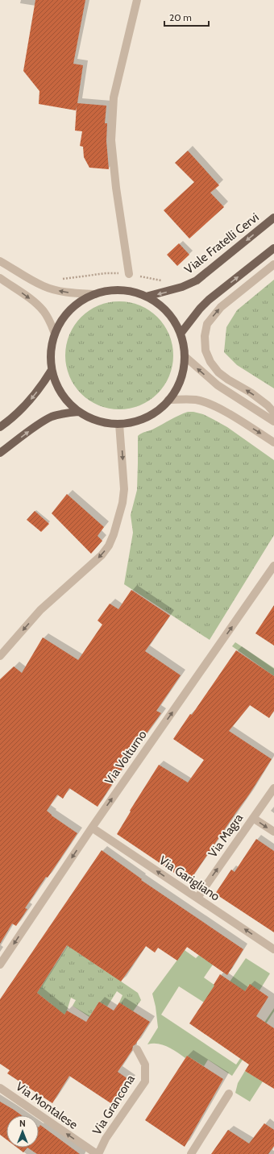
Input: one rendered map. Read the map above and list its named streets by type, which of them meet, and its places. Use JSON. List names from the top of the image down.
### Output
{
  "streets": {
    "main road": ["Viale Fratelli Cervi"],
    "street": [
      "Via Volturno",
      "Via Magra",
      "Via Garigliano",
      "Via Grancona",
      "Via Montalese"
    ]
  },
  "crossings": [
    ["Via Volturno", "Via Garigliano"],
    ["Via Magra", "Via Garigliano"],
    ["Via Grancona", "Via Montalese"]
  ],
  "one_way": ["Via Magra", "Via Garigliano", "Via Montalese"],
  "scale_bar": "20 m",
  "north": "top"
}
